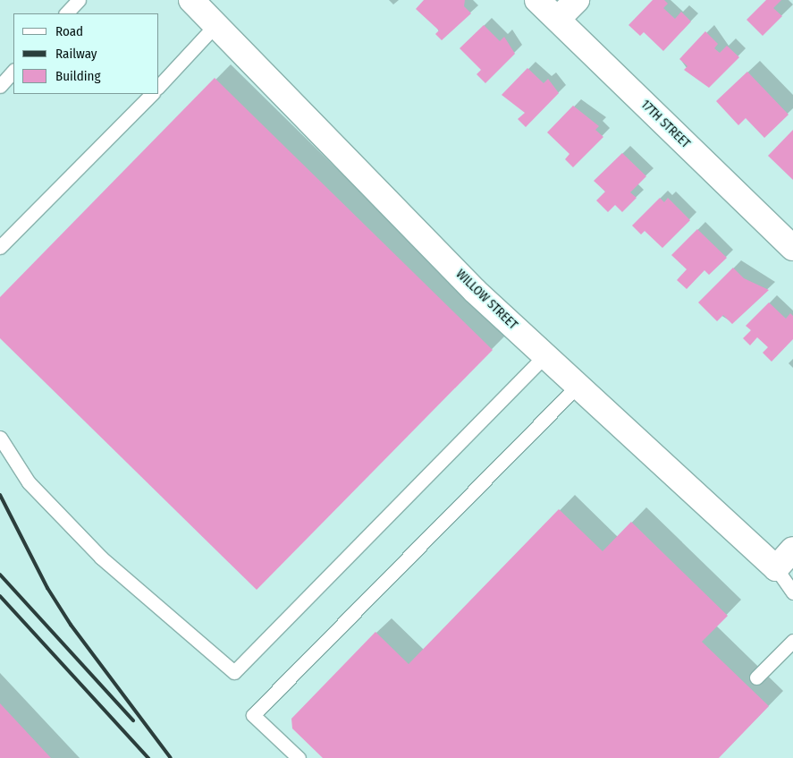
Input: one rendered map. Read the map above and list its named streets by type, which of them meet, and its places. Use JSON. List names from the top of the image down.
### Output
{
  "streets": {
    "street": ["17TH STREET", "WILLOW STREET"]
  },
  "legend": ["Road", "Railway", "Building"]
}
